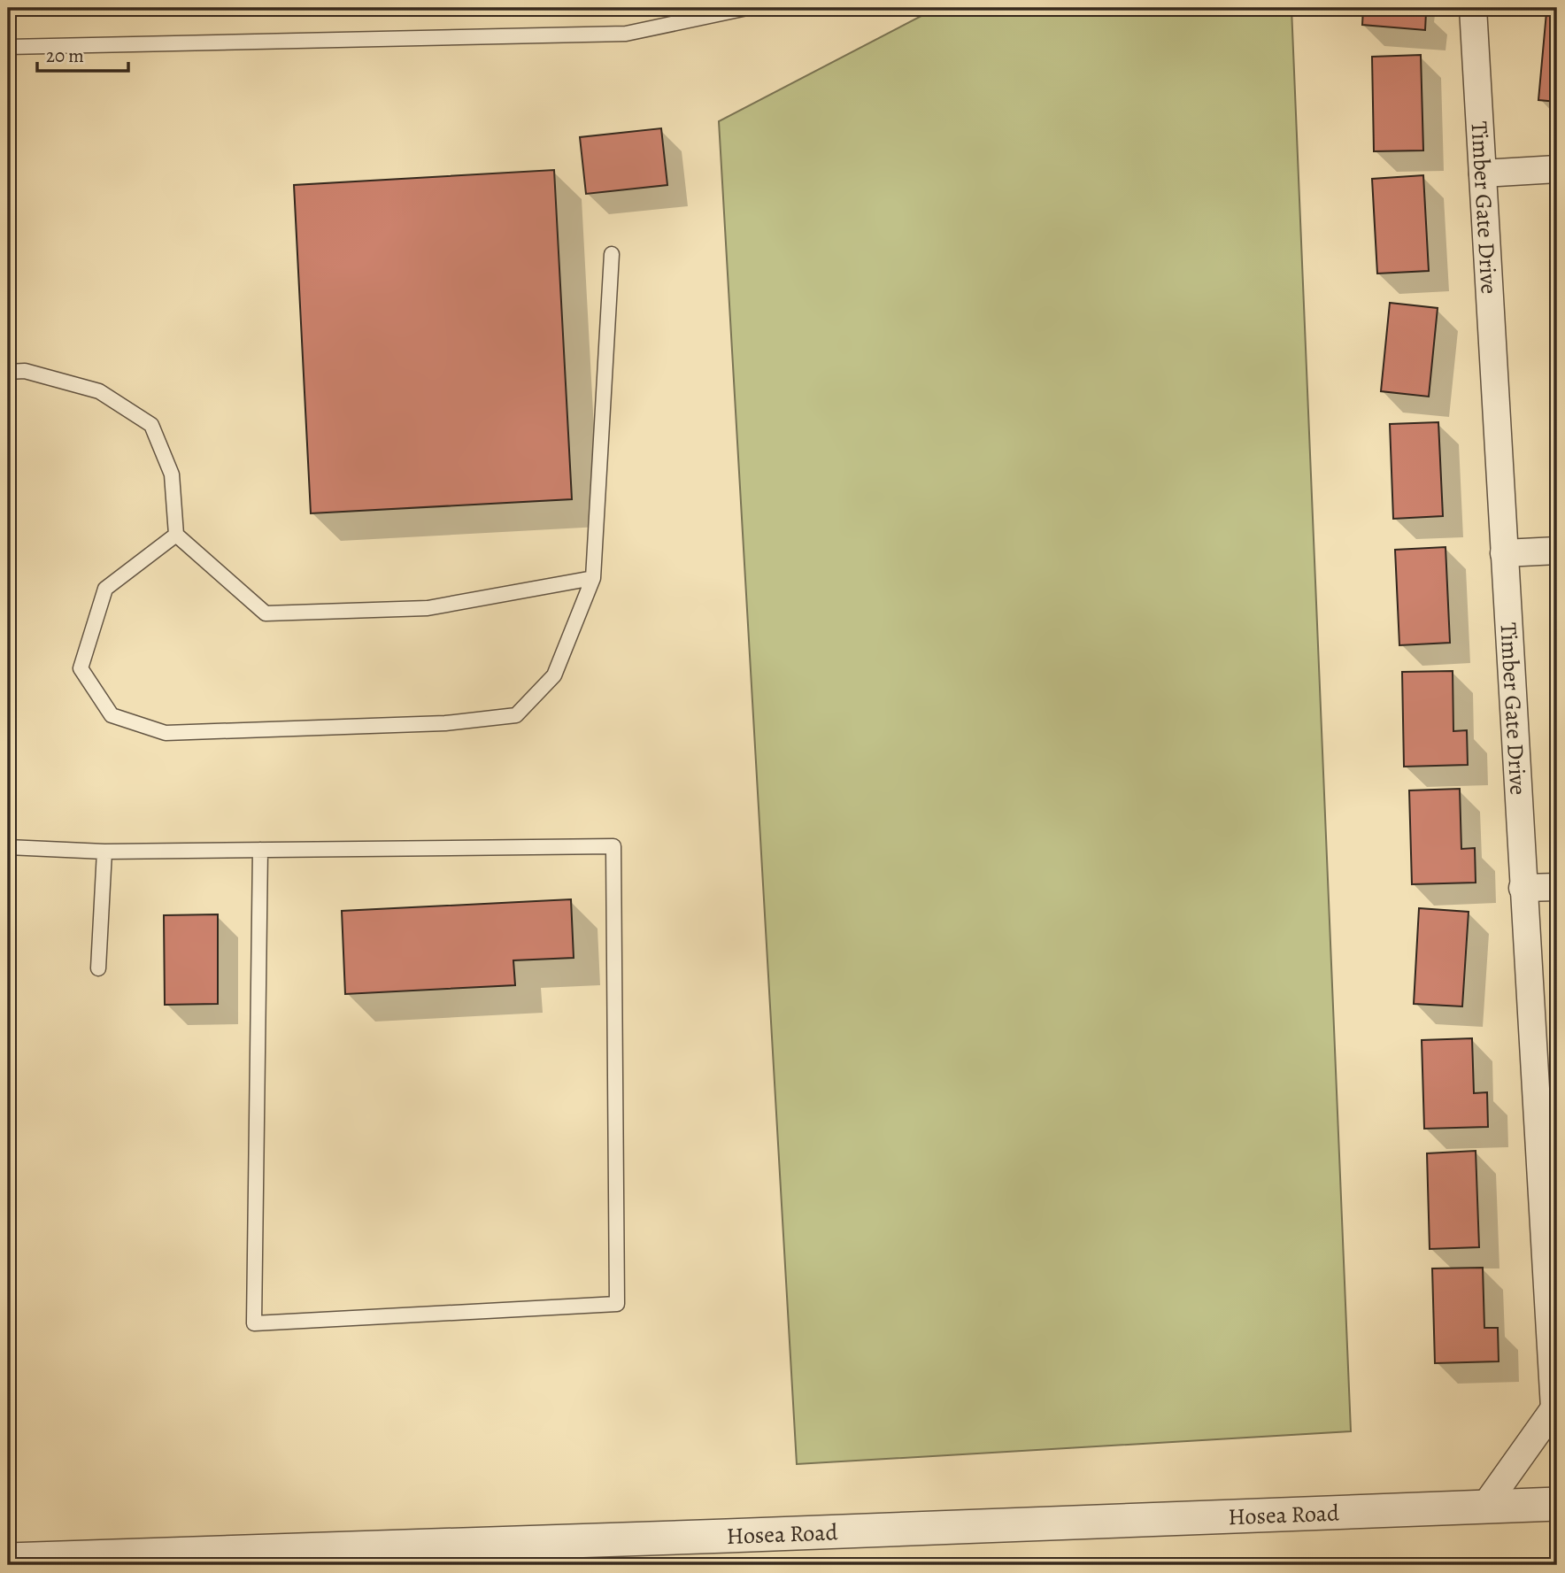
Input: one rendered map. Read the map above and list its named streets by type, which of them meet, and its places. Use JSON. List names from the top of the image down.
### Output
{
  "streets": {
    "street": ["Timber Gate Drive", "Hosea Road"]
  },
  "crossings": [
    ["Timber Gate Drive", "Hosea Road"]
  ],
  "scale_bar": "20 m"
}
